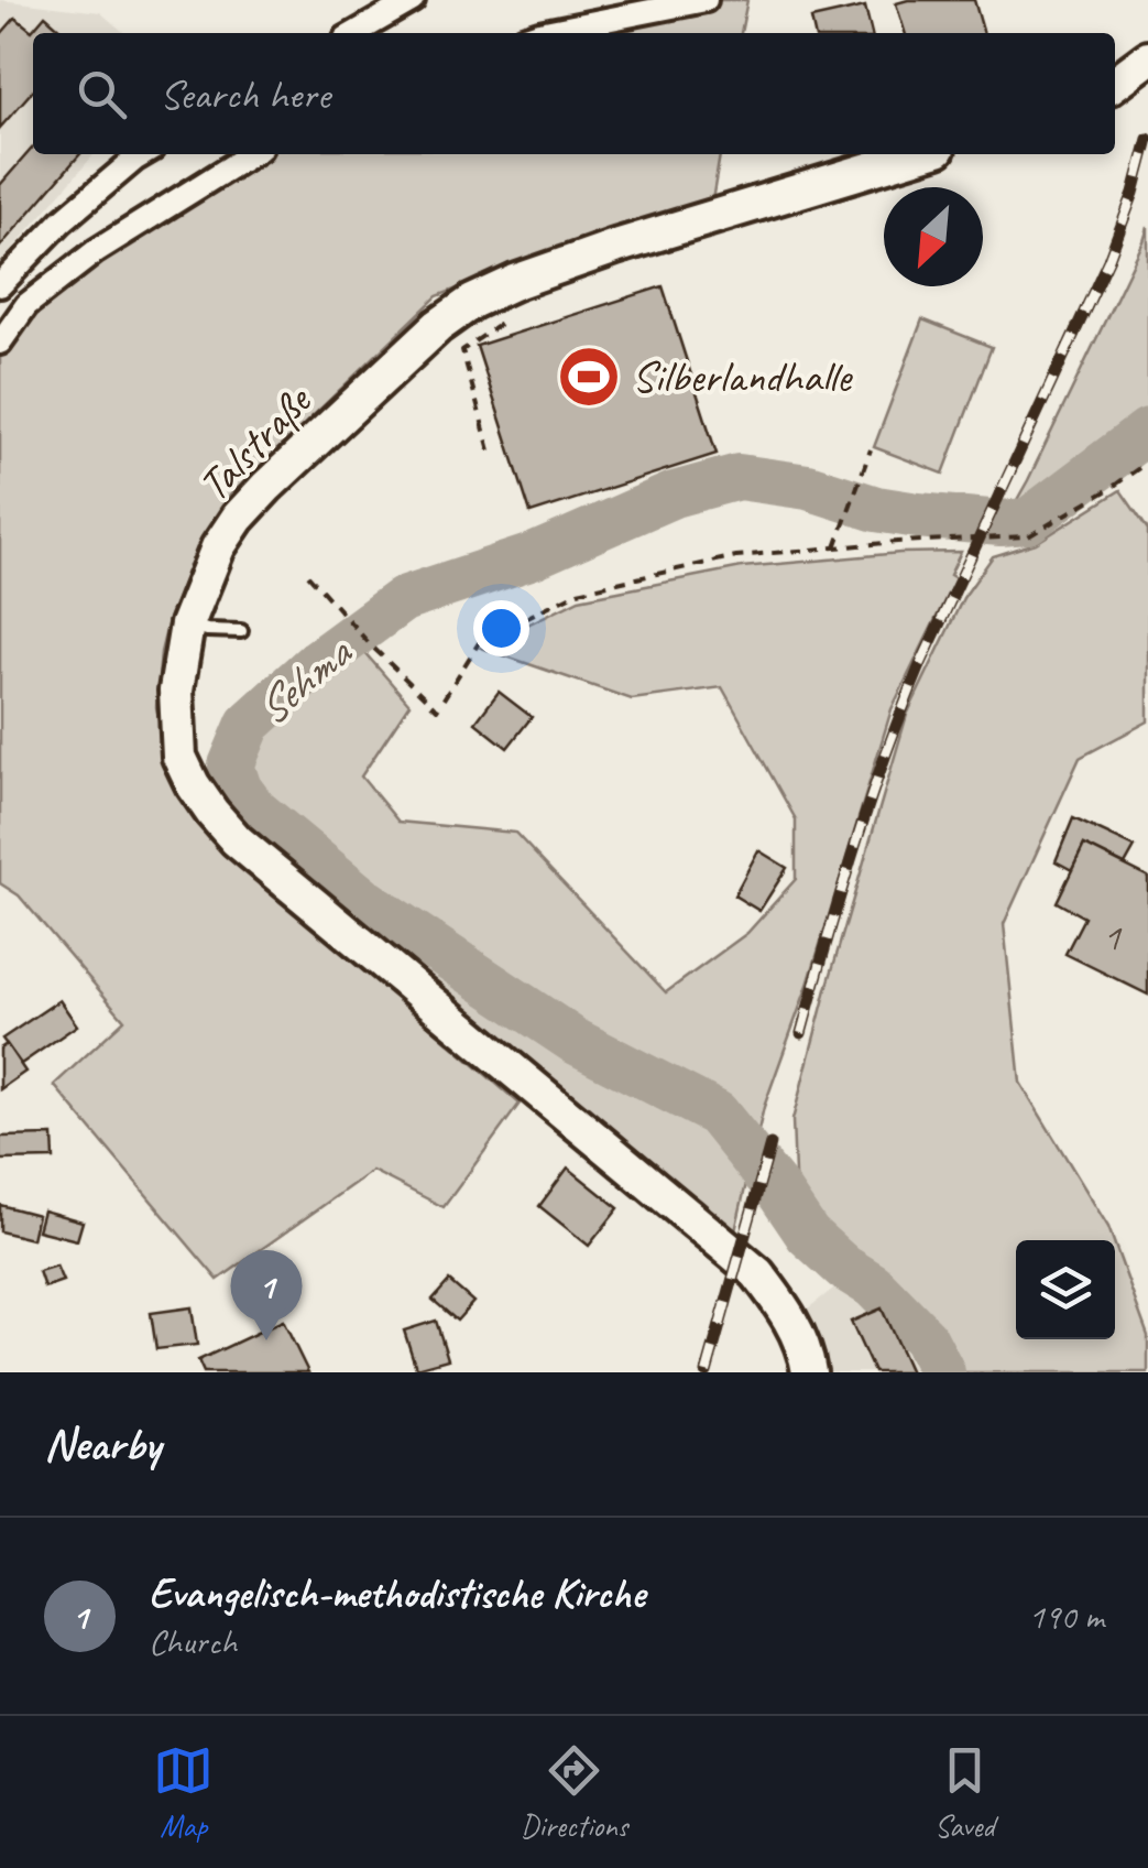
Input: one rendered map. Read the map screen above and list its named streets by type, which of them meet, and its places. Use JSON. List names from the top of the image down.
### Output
{
  "streets": {
    "main road": ["Talstraße"]
  },
  "water": ["Sehma"],
  "places": {
    "sports": ["Silberlandhalle"]
  },
  "house_numbers": ["1"],
  "north": "bottom left",
  "page": {
    "search": "Search here",
    "pins": "1",
    "heading": "Nearby",
    "list": [
      {
        "mark": "1",
        "name": "Evangelisch-methodistische Kirche",
        "note": "Church",
        "value": "190 m"
      }
    ],
    "nav": ["Map", "Directions", "Saved"]
  }
}
